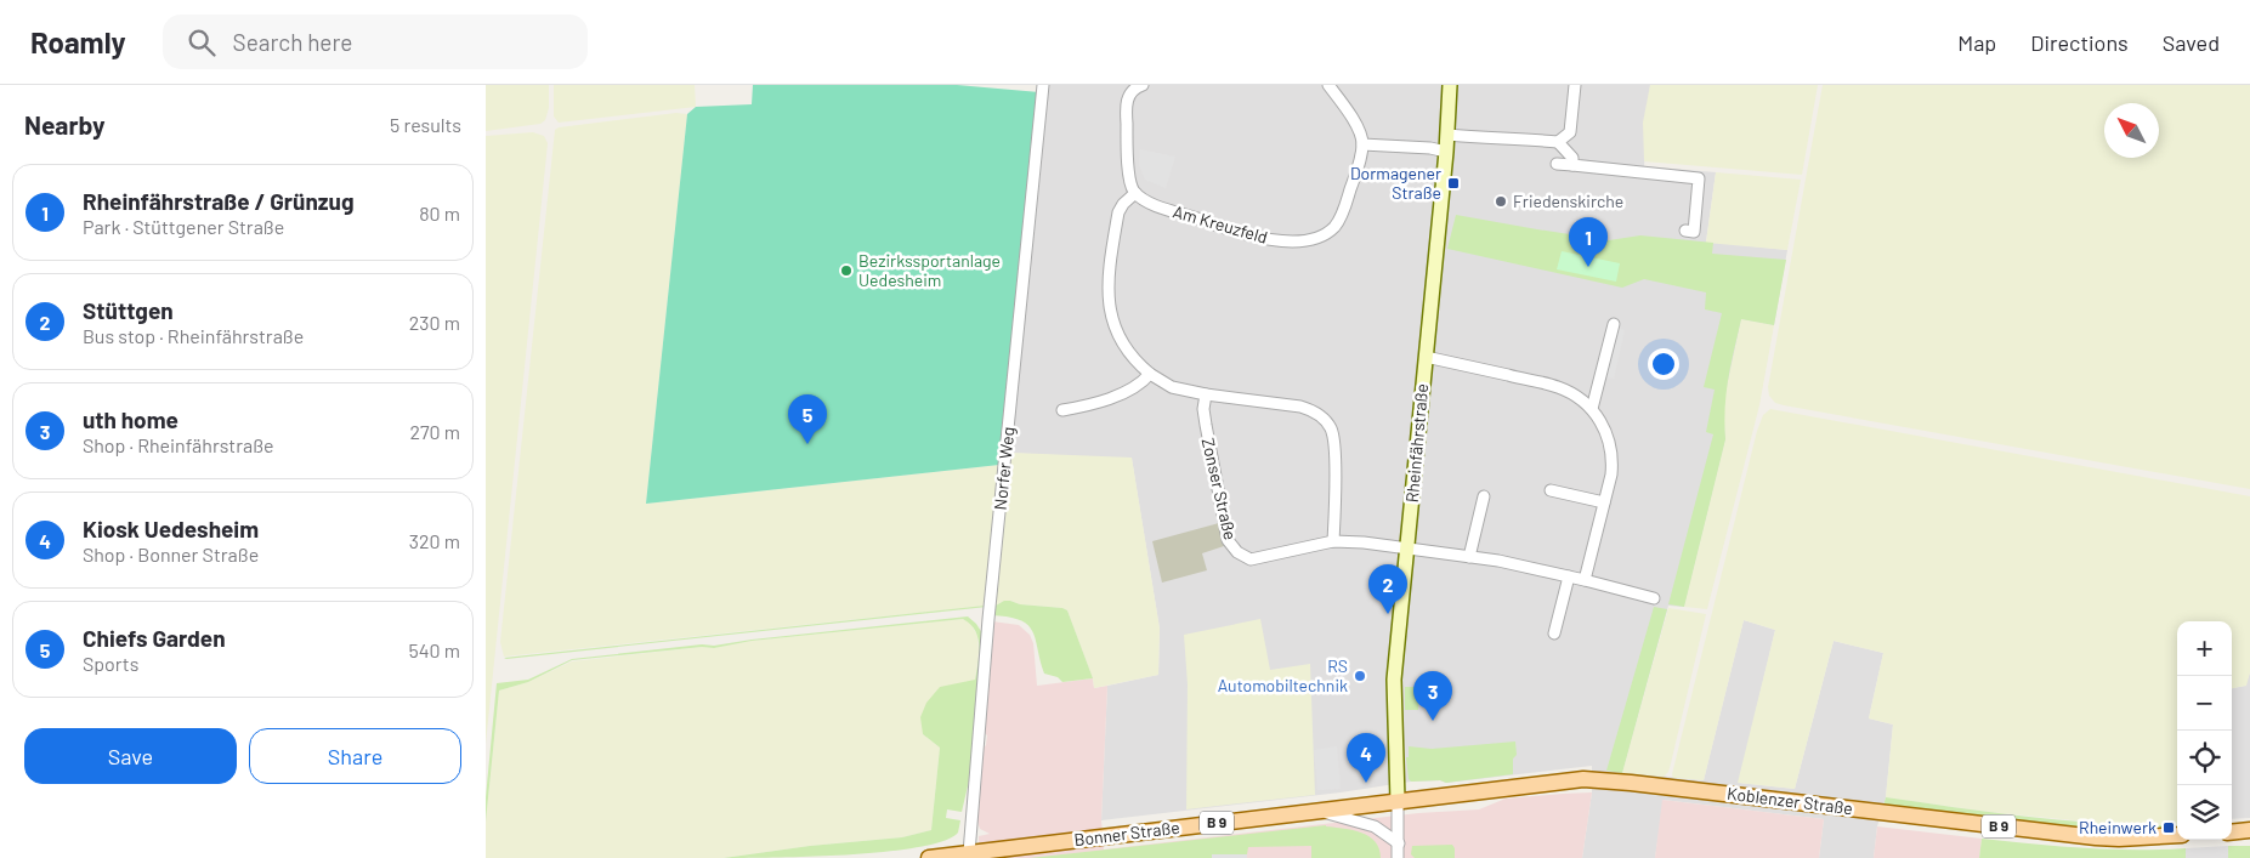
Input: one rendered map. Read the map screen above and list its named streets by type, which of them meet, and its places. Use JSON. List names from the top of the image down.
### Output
{
  "streets": {
    "main road": ["Koblenzer Straße", "B 9", "Bonner Straße"],
    "street": [
      "Am Kreuzfeld",
      "Rheinfährstraße",
      "Norfer Weg",
      "Zonser Straße"
    ]
  },
  "crossings": [
    ["Rheinfährstraße", "Zonser Straße"],
    ["Rheinfährstraße", "Koblenzer Straße"],
    ["Rheinfährstraße", "Bonner Straße"],
    ["Norfer Weg", "Bonner Straße"],
    ["Koblenzer Straße", "Bonner Straße"]
  ],
  "places": {
    "transit": ["Dormagener Straße", "Rheinwerk"],
    "other": ["Friedenskirche", "Bezirkssportanlage Uedesheim", "RS Automobiltechnik"]
  },
  "north": "top left",
  "page": {
    "header": "Roamly",
    "search": "Search here",
    "nav": ["Map", "Directions", "Saved"],
    "heading": ["Nearby", "5 results"],
    "list": [
      {
        "mark": "1",
        "name": "Rheinfährstraße / Grünzug",
        "note": "Park · Stüttgener Straße",
        "value": "80 m"
      },
      {
        "mark": "2",
        "name": "Stüttgen",
        "note": "Bus stop · Rheinfährstraße",
        "value": "230 m"
      },
      {
        "mark": "3",
        "name": "uth home",
        "note": "Shop · Rheinfährstraße",
        "value": "270 m"
      },
      {
        "mark": "4",
        "name": "Kiosk Uedesheim",
        "note": "Shop · Bonner Straße",
        "value": "320 m"
      },
      {
        "mark": "5",
        "name": "Chiefs Garden",
        "note": "Sports",
        "value": "540 m"
      }
    ],
    "pins": [
      "1",
      "5",
      "2",
      "3",
      "4"
    ],
    "map_buttons": ["+", "−"],
    "buttons": ["Save", "Share"]
  }
}
